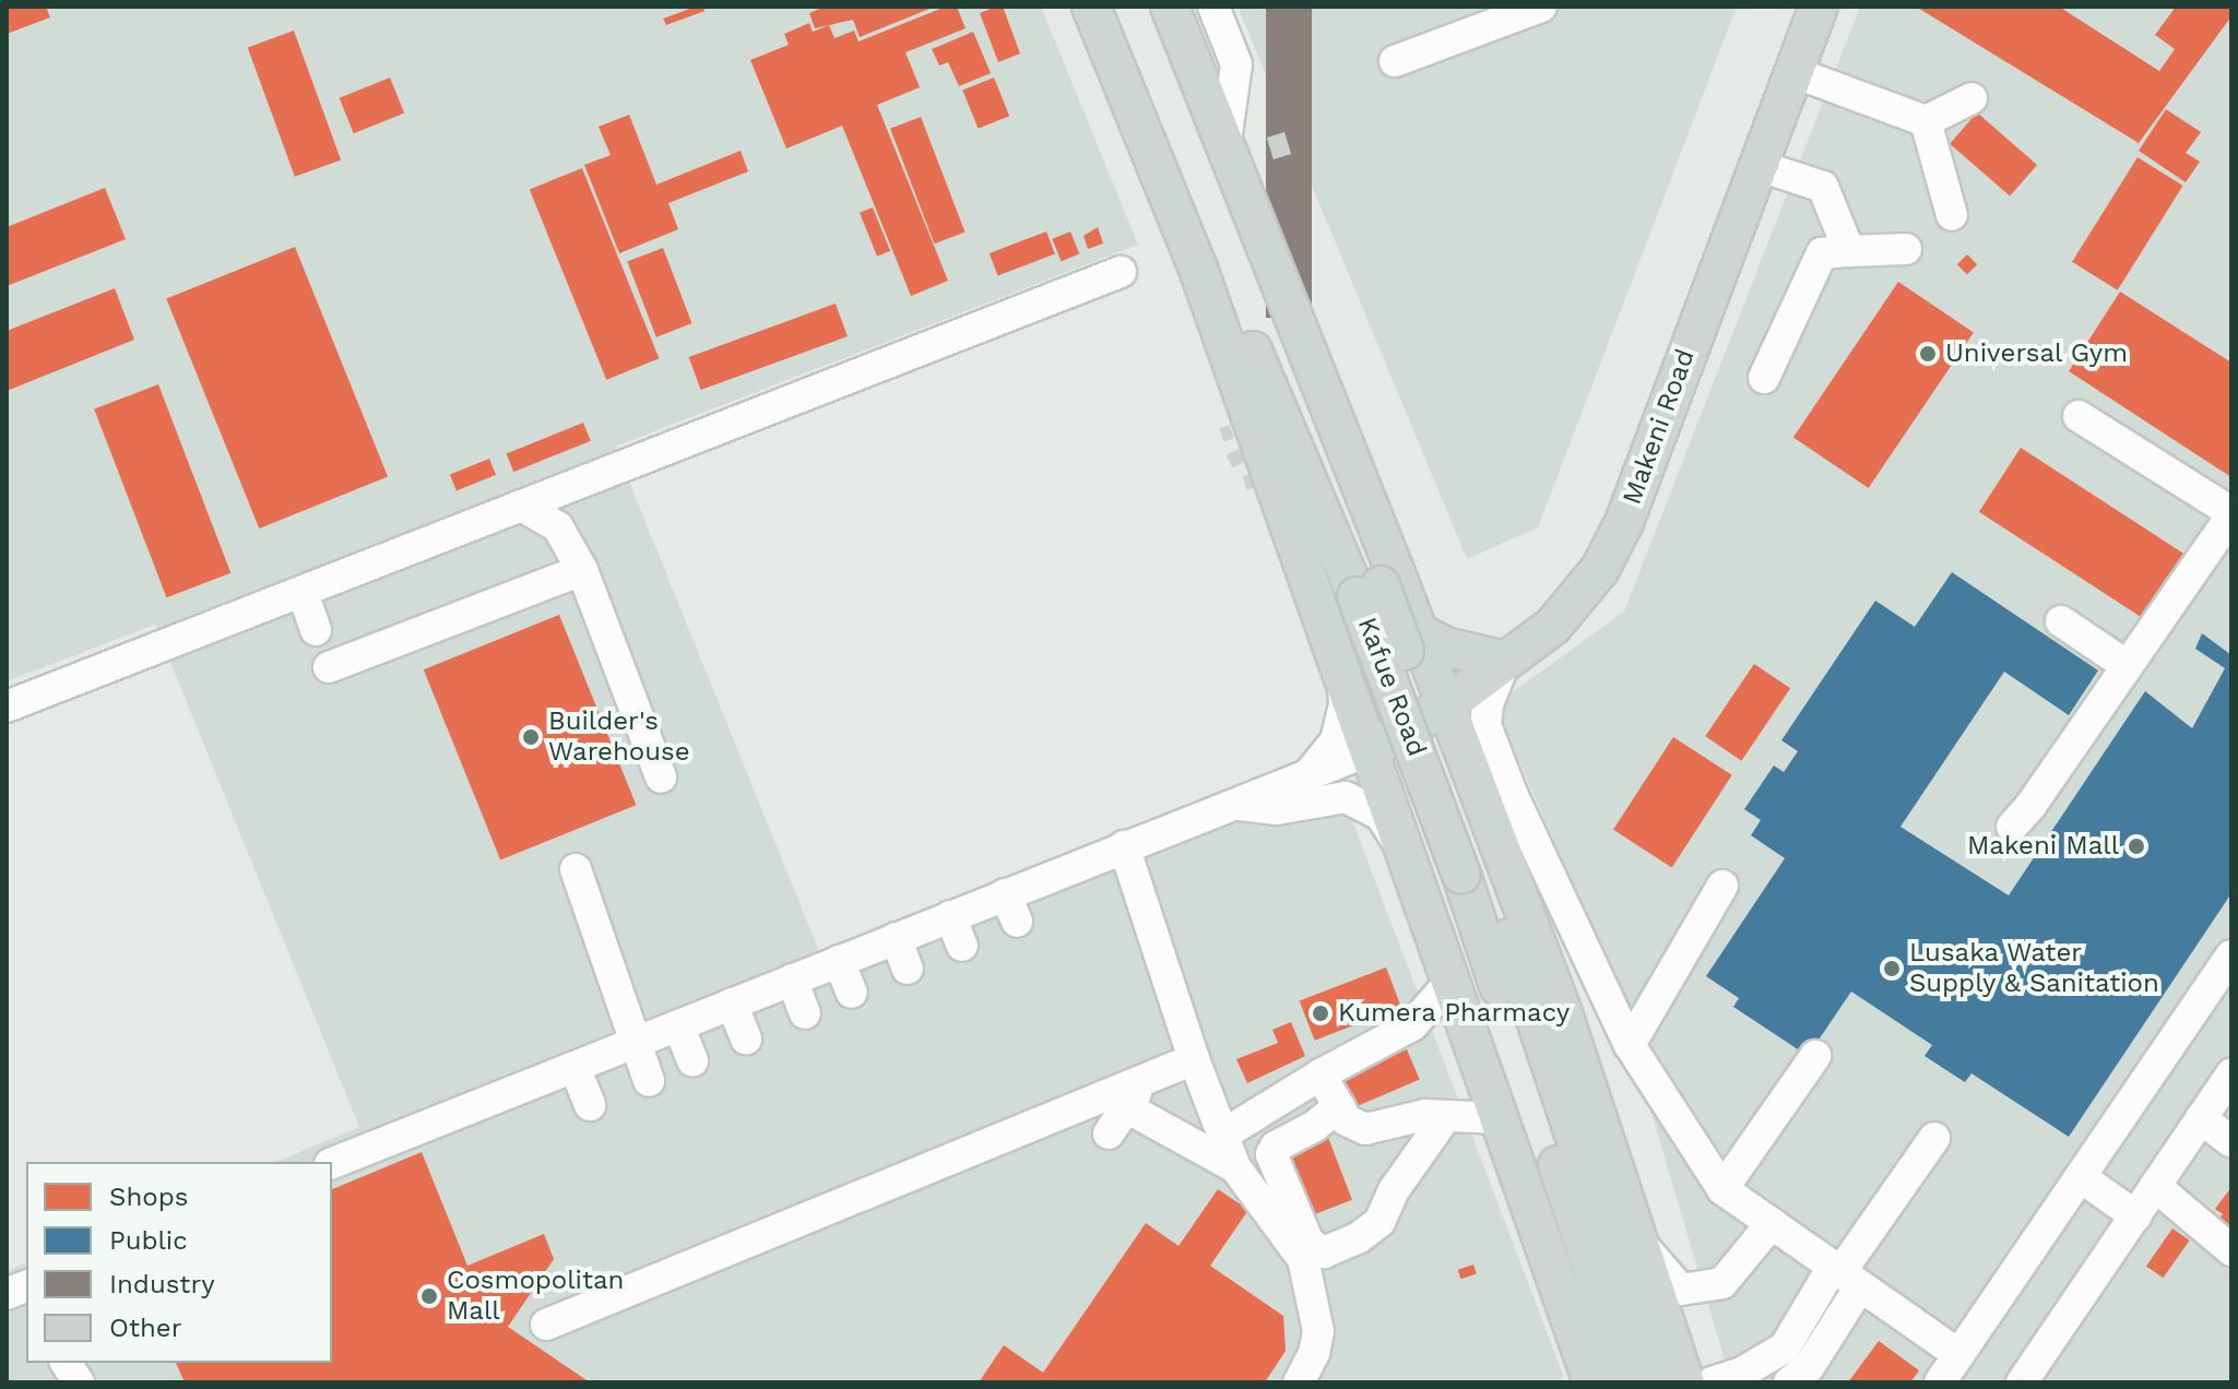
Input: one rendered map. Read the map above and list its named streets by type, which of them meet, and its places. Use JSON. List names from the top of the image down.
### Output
{
  "streets": {
    "main road": ["Makeni Road", "Kafue Road"]
  },
  "crossings": [
    ["Makeni Road", "Kafue Road"]
  ],
  "places": [
    "Universal Gym",
    "Builder's Warehouse",
    "Makeni Mall",
    "Lusaka Water Supply & Sanitation",
    "Kumera Pharmacy",
    "Cosmopolitan Mall"
  ],
  "legend": [
    "Shops",
    "Public",
    "Industry",
    "Other"
  ]
}
